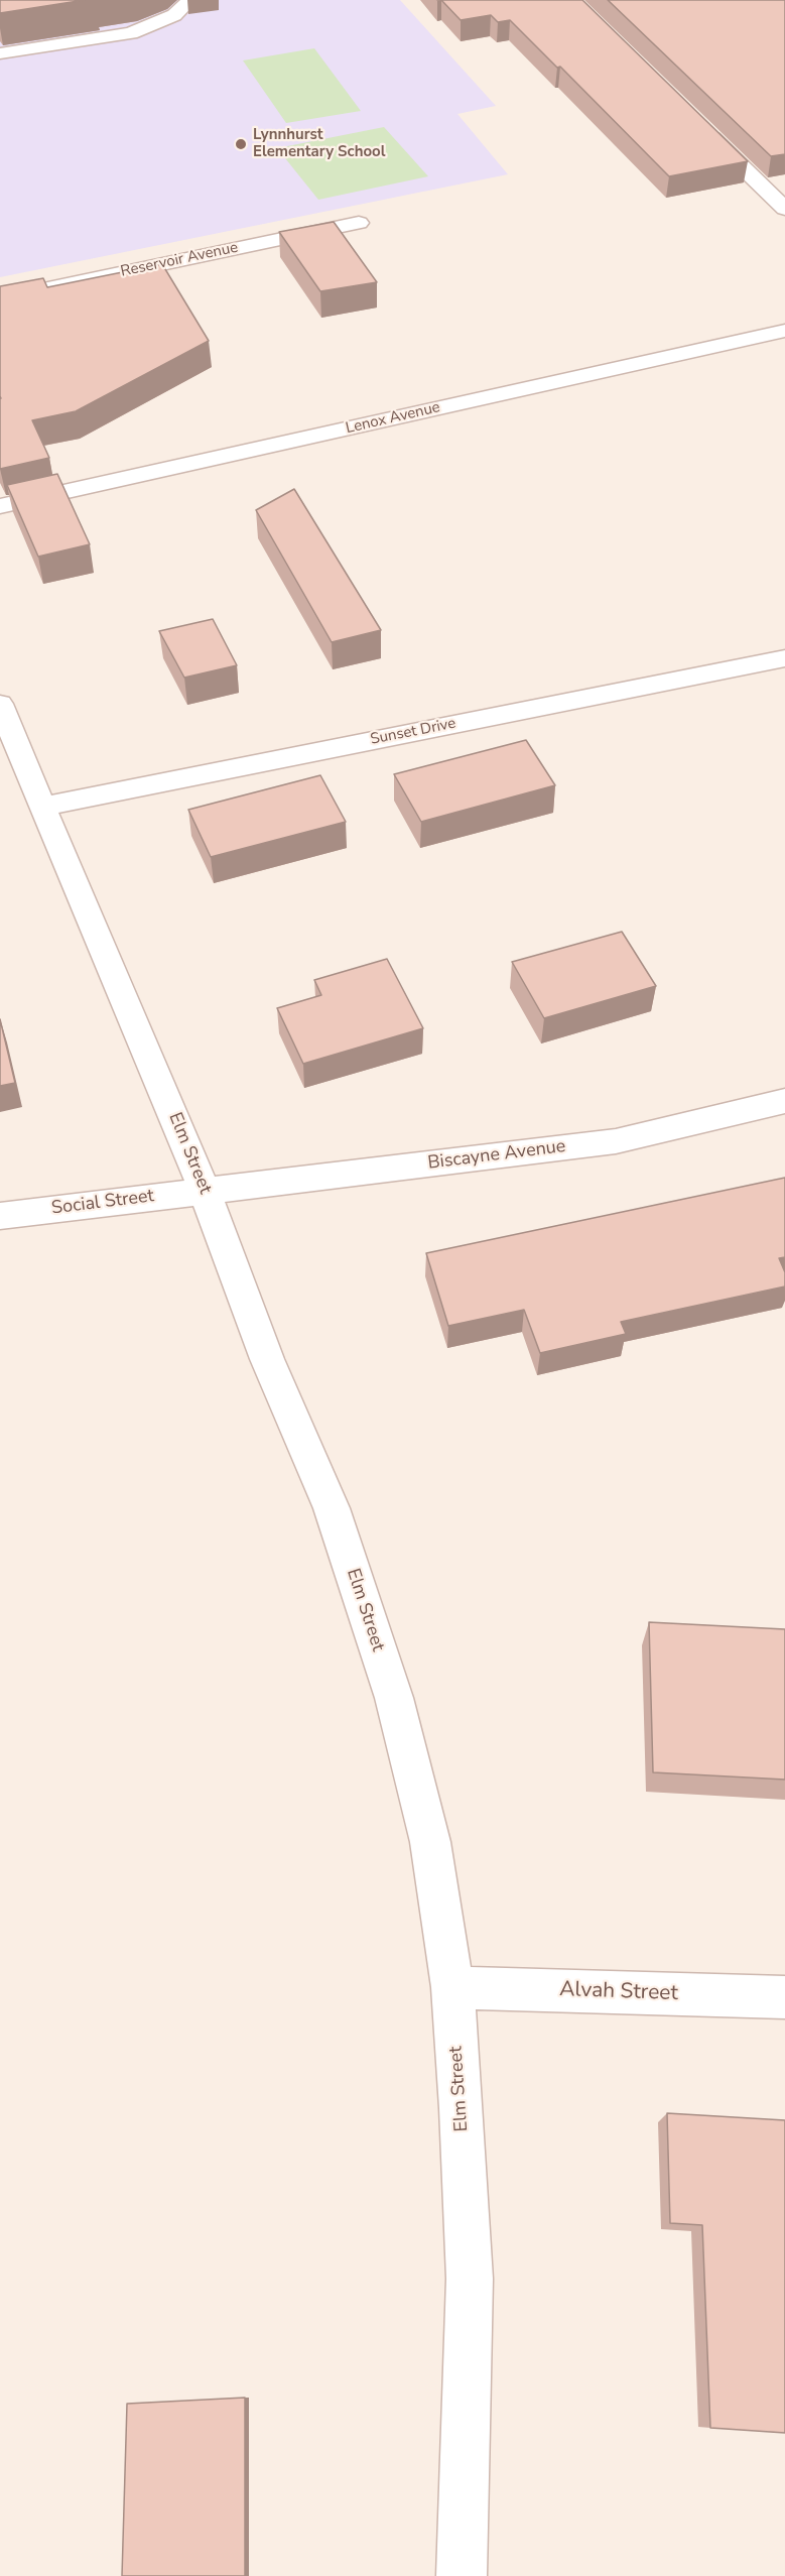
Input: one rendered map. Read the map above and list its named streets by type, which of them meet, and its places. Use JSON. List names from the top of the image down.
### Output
{
  "streets": {
    "street": [
      "Reservoir Avenue",
      "Lenox Avenue",
      "Sunset Drive",
      "Elm Street",
      "Biscayne Avenue",
      "Social Street",
      "Alvah Street"
    ]
  },
  "crossings": [
    ["Sunset Drive", "Elm Street"],
    ["Elm Street", "Biscayne Avenue"],
    ["Elm Street", "Social Street"],
    ["Elm Street", "Alvah Street"],
    ["Biscayne Avenue", "Social Street"]
  ],
  "places": ["Lynnhurst Elementary School"]
}
